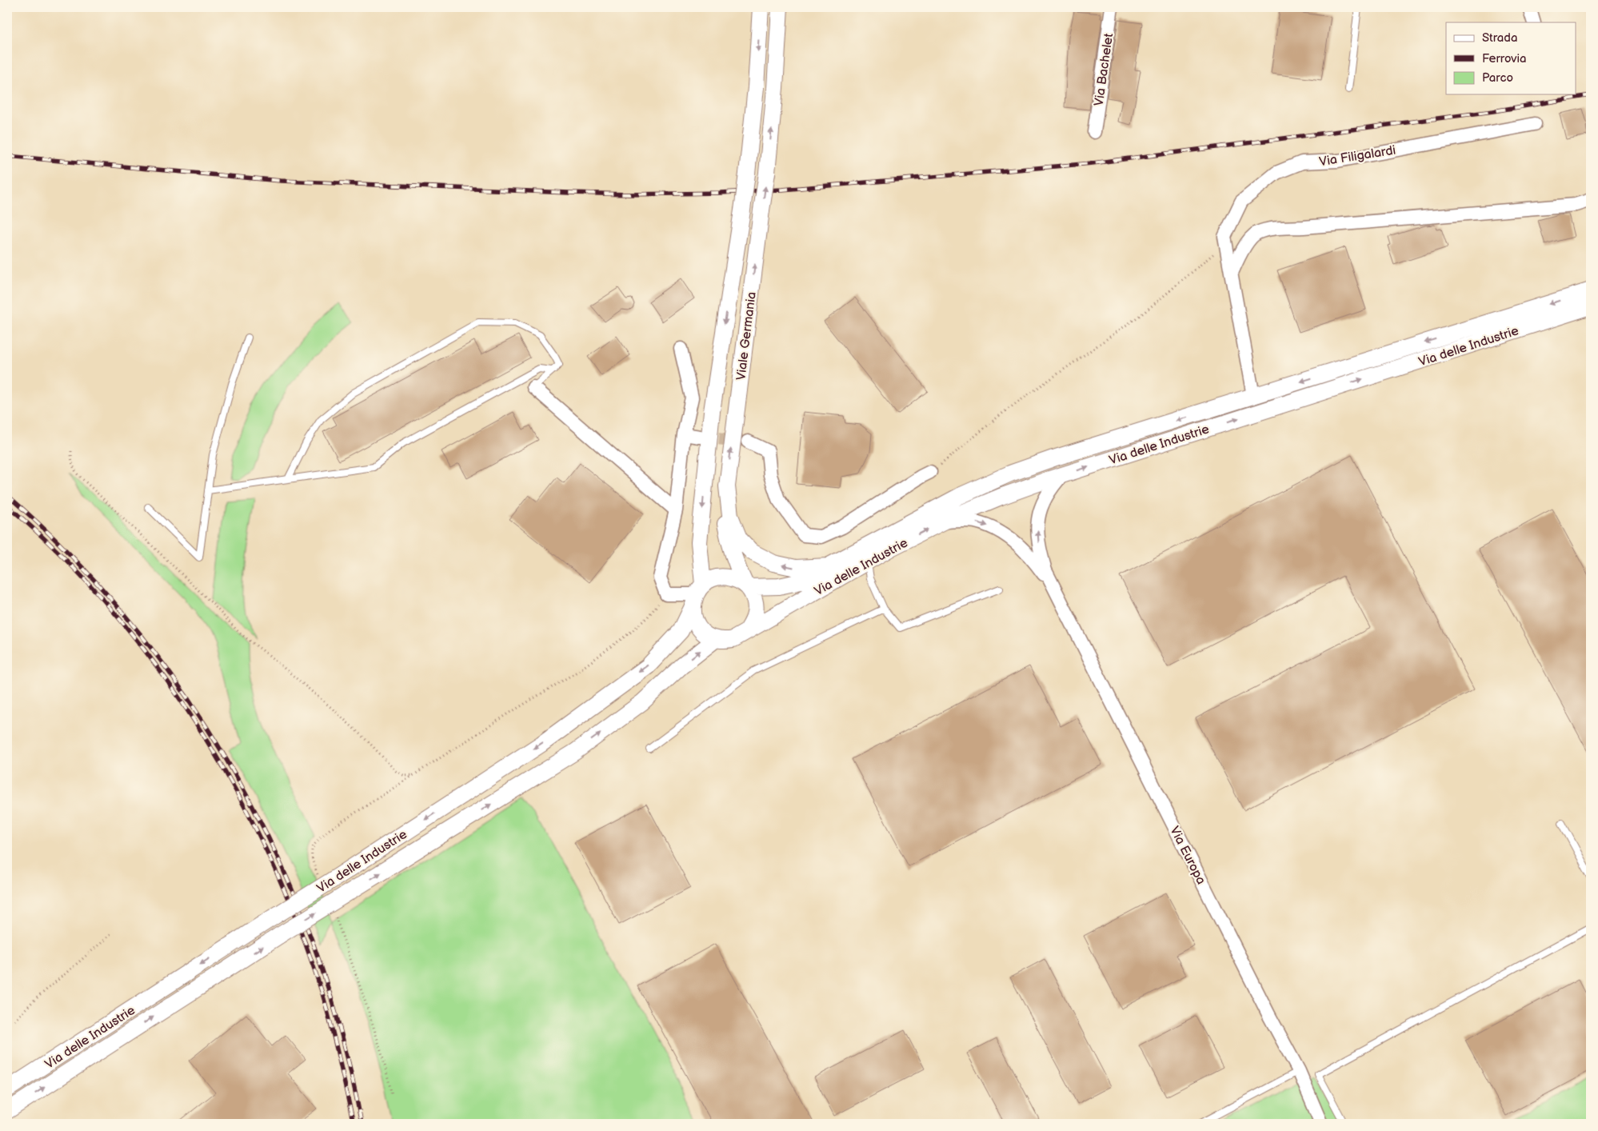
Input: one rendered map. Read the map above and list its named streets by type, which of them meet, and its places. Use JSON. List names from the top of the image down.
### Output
{
  "streets": {
    "street": [
      "Via Bachelet",
      "Via Filigalardi",
      "Viale Germania",
      "Via delle Industrie",
      "Via Europa"
    ]
  },
  "crossings": [
    ["Via Filigalardi", "Via delle Industrie"],
    ["Viale Germania", "Via delle Industrie"],
    ["Via delle Industrie", "Via Europa"]
  ],
  "legend": ["Strada", "Ferrovia", "Parco"]
}
